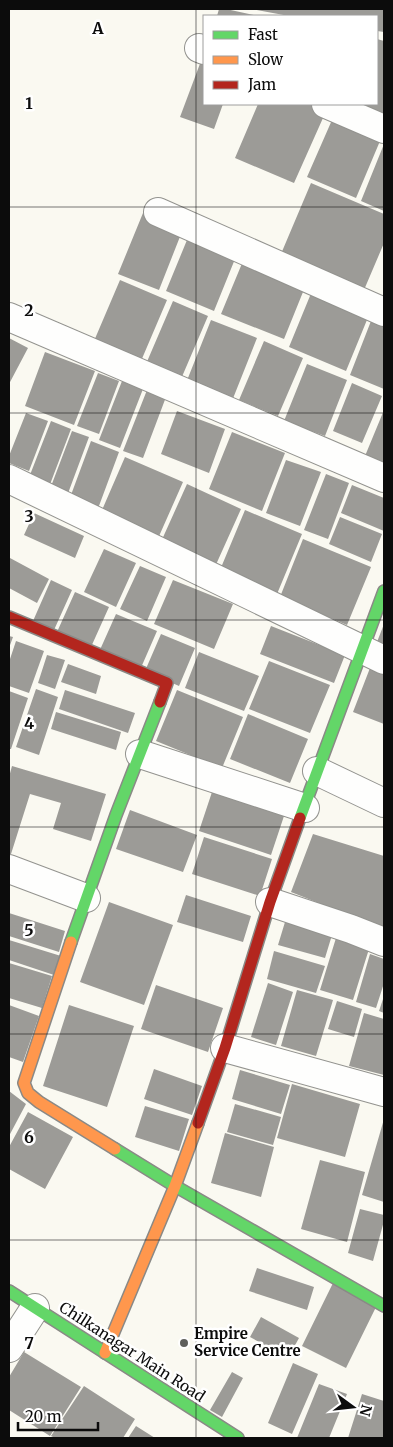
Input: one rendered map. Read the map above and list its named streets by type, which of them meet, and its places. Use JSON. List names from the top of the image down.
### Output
{
  "streets": {
    "street": ["Chilkanagar Main Road"]
  },
  "places": ["Empire Service Centre"],
  "legend": ["Fast", "Slow", "Jam"],
  "scale_bar": "20 m",
  "north": "right",
  "grid": {
    "columns": ["A"],
    "rows": [
      "1",
      "2",
      "3",
      "4",
      "5",
      "6",
      "7"
    ]
  }
}
